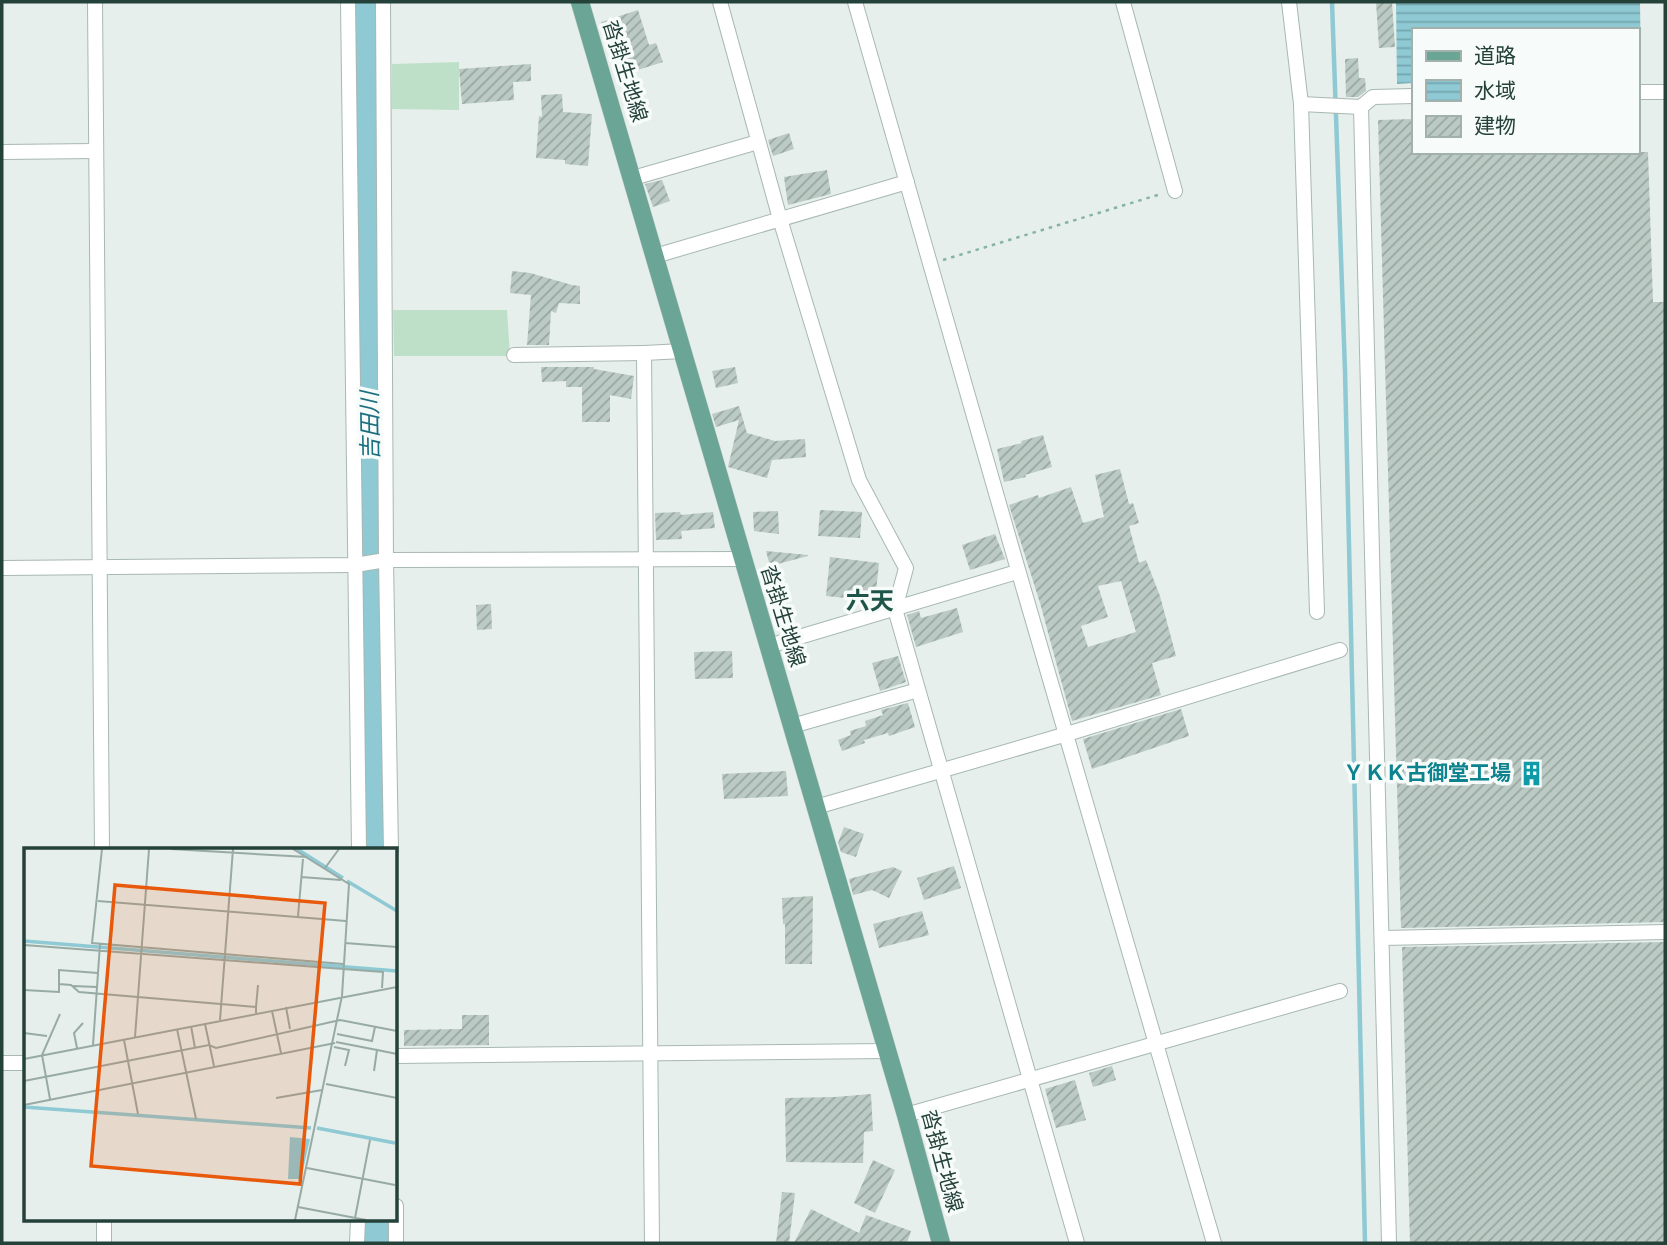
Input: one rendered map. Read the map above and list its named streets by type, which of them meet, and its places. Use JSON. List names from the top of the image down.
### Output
{
  "streets": {
    "main road": ["沓掛生地線"]
  },
  "districts": ["六天"],
  "water": ["吉田川"],
  "places": {
    "building": ["ＹＫＫ古御堂工場"]
  },
  "legend": ["道路", "水域", "建物"]
}
